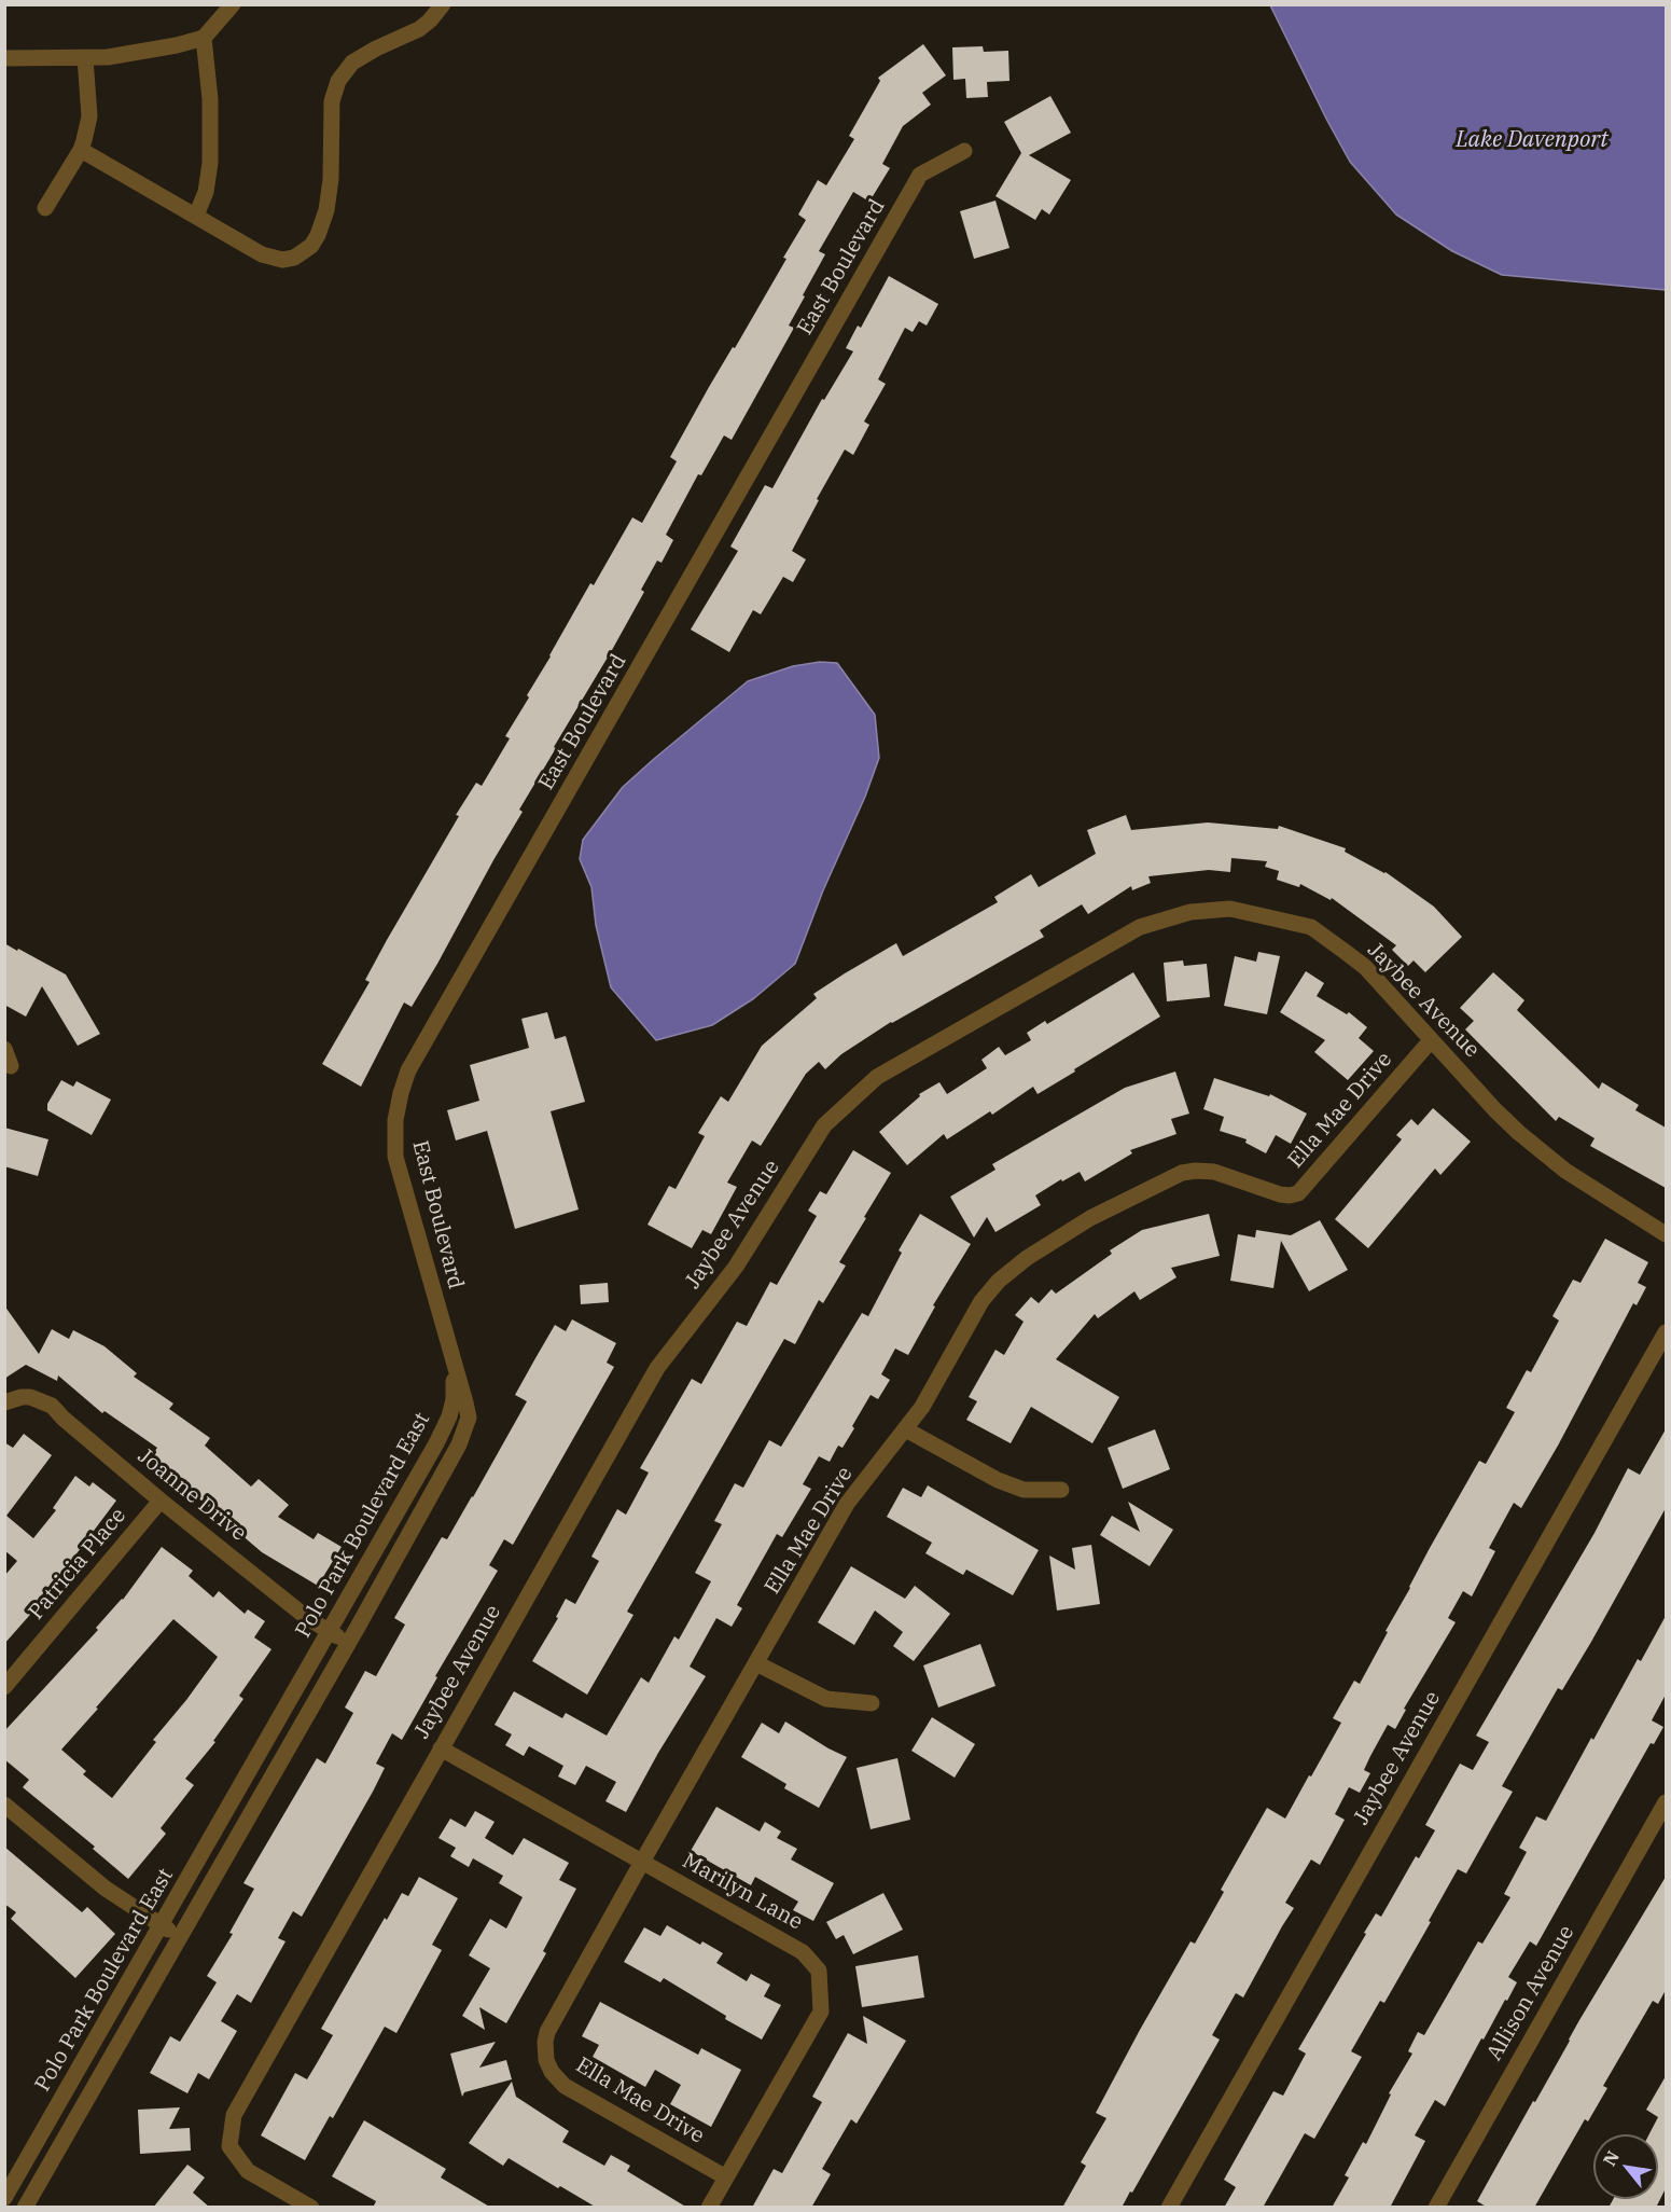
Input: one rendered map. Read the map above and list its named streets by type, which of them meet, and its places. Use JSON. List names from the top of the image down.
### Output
{
  "streets": {
    "street": [
      "East Boulevard",
      "Jaybee Avenue",
      "Ella Mae Drive",
      "Joanne Drive",
      "Polo Park Boulevard East",
      "Patricia Place",
      "Marilyn Lane",
      "Allison Avenue"
    ]
  },
  "crossings": [
    ["East Boulevard", "Polo Park Boulevard East"],
    ["Jaybee Avenue", "Ella Mae Drive"],
    ["Jaybee Avenue", "Marilyn Lane"],
    ["Ella Mae Drive", "Marilyn Lane"],
    ["Joanne Drive", "Polo Park Boulevard East"],
    ["Joanne Drive", "Patricia Place"]
  ],
  "water": ["Lake Davenport"],
  "north": "top left"
}
